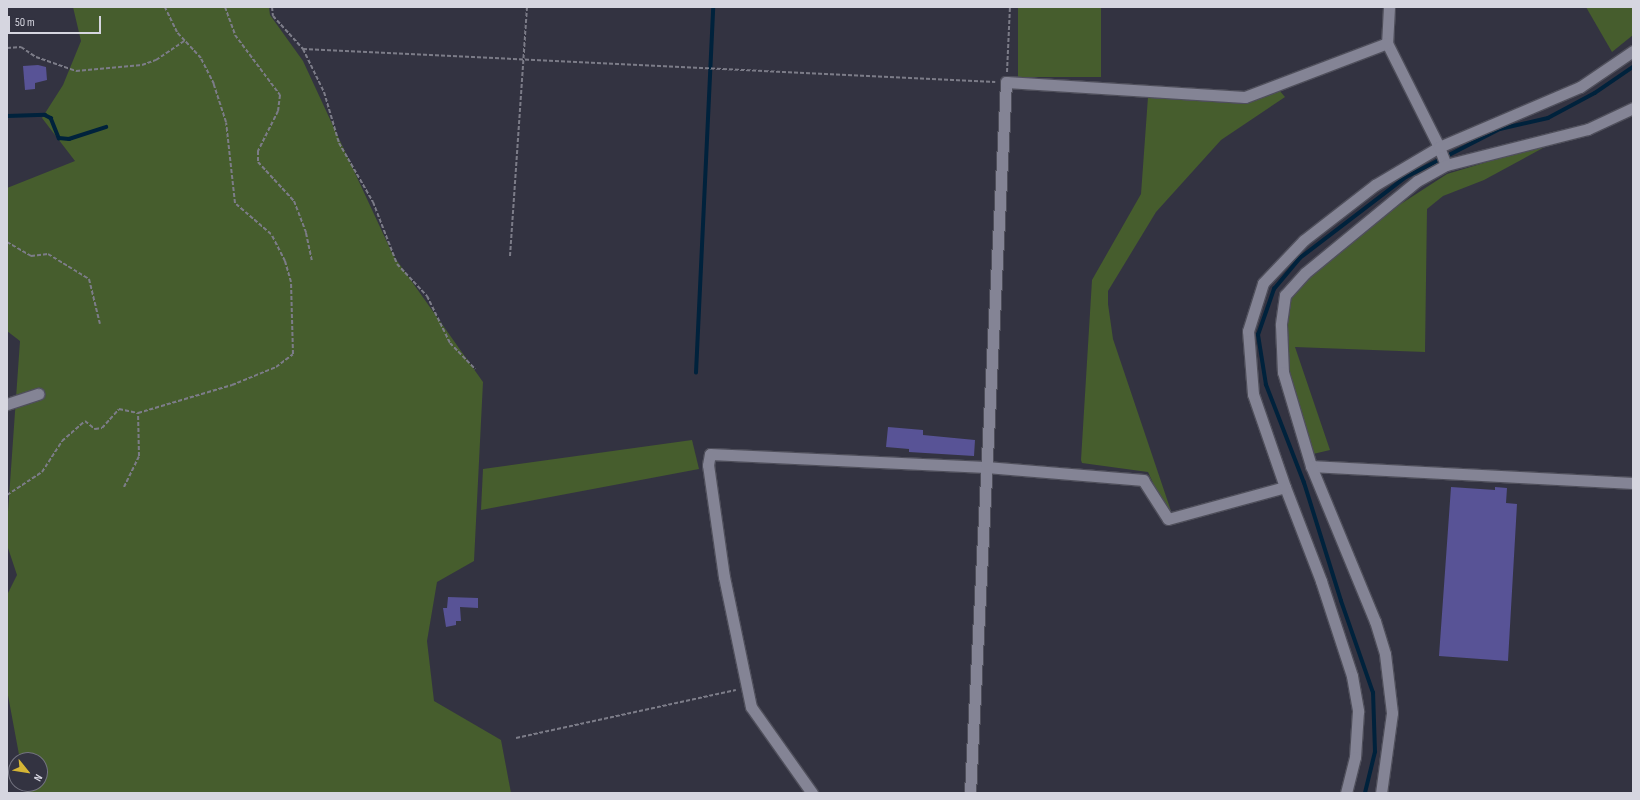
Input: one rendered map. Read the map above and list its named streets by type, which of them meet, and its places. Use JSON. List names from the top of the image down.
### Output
{
  "scale_bar": "50 m",
  "north": "bottom right"
}
